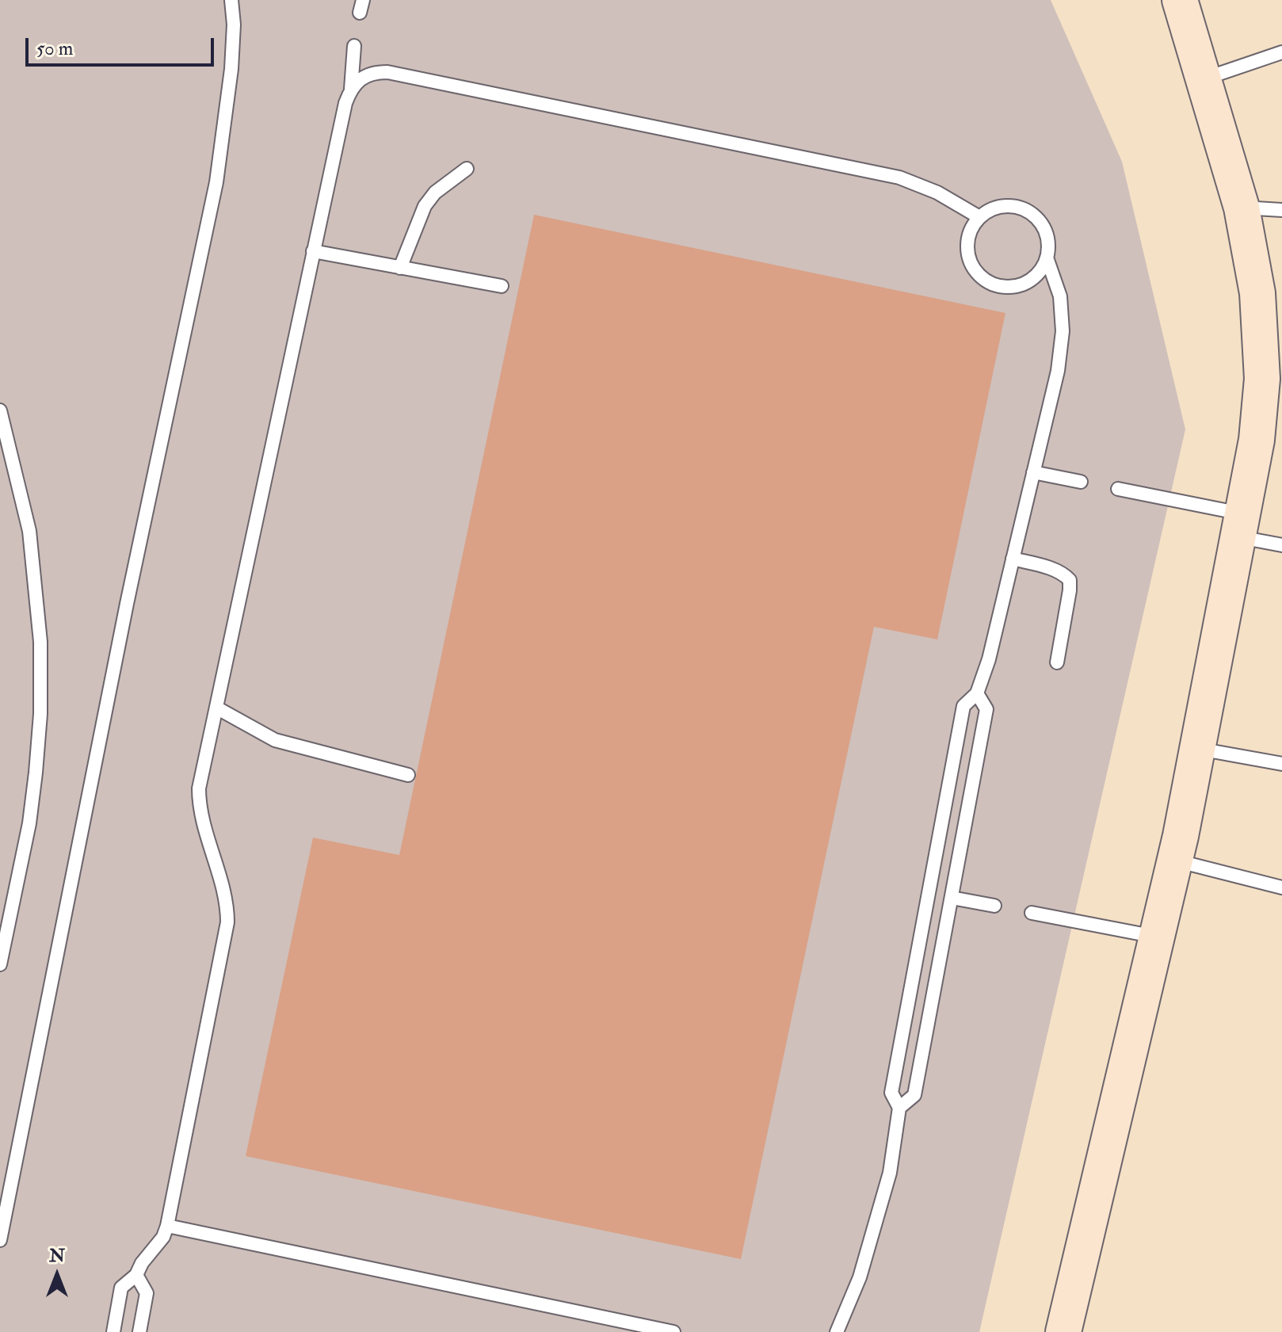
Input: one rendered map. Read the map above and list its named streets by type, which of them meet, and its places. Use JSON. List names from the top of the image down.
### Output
{
  "scale_bar": "50 m",
  "north": "top"
}
